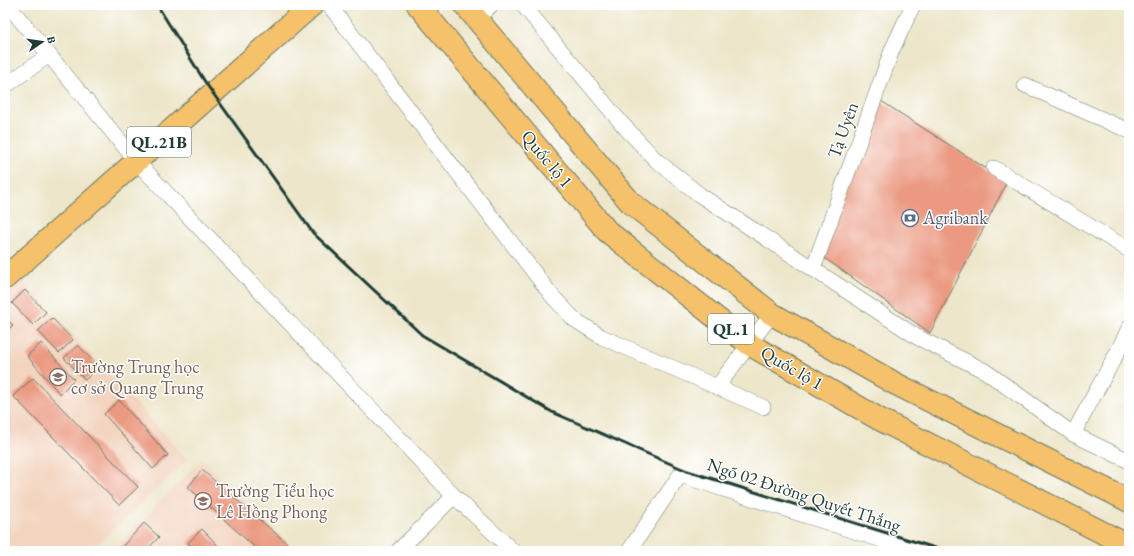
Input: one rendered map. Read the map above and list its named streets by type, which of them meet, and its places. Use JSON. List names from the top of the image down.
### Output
{
  "streets": {
    "main road": ["QL.21B", "Quốc lộ 1", "QL.1"],
    "street": ["Tạ Uyên", "Ngõ 02 Đường Quyết Thắng"]
  },
  "places": {
    "bank": ["Agribank"],
    "school or university": ["Trường Trung học cơ sở Quang Trung", "Trường Tiểu học Lê Hồng Phong"]
  },
  "north": "right"
}
